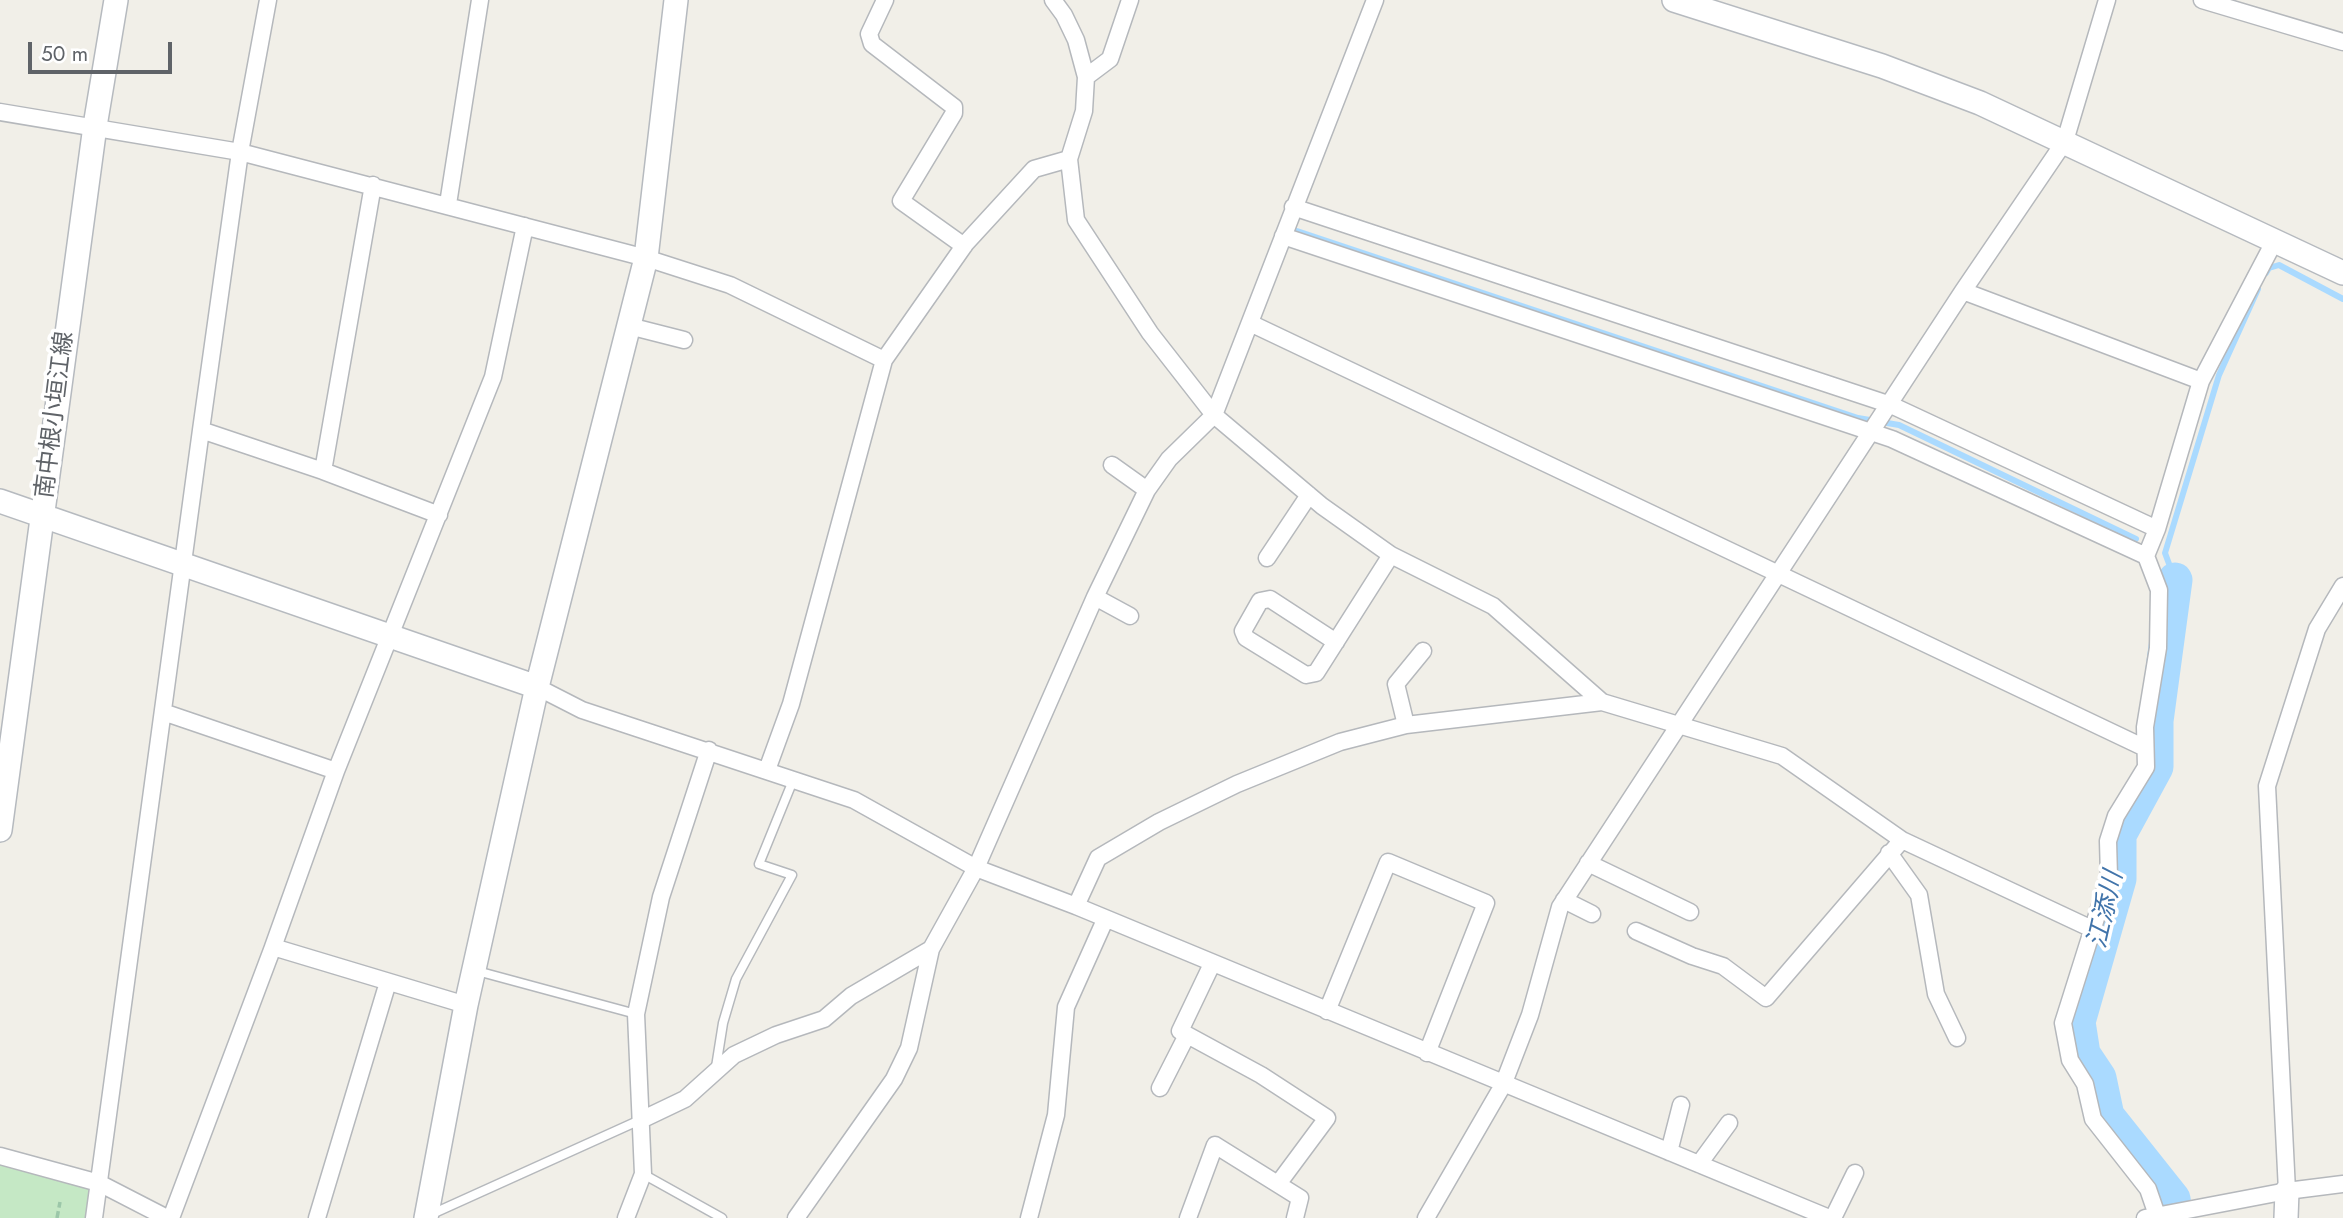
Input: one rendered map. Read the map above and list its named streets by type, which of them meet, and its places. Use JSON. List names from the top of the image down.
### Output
{
  "streets": {
    "street": ["南中根小垣江線"]
  },
  "water": ["江添川"],
  "scale_bar": "50 m"
}
